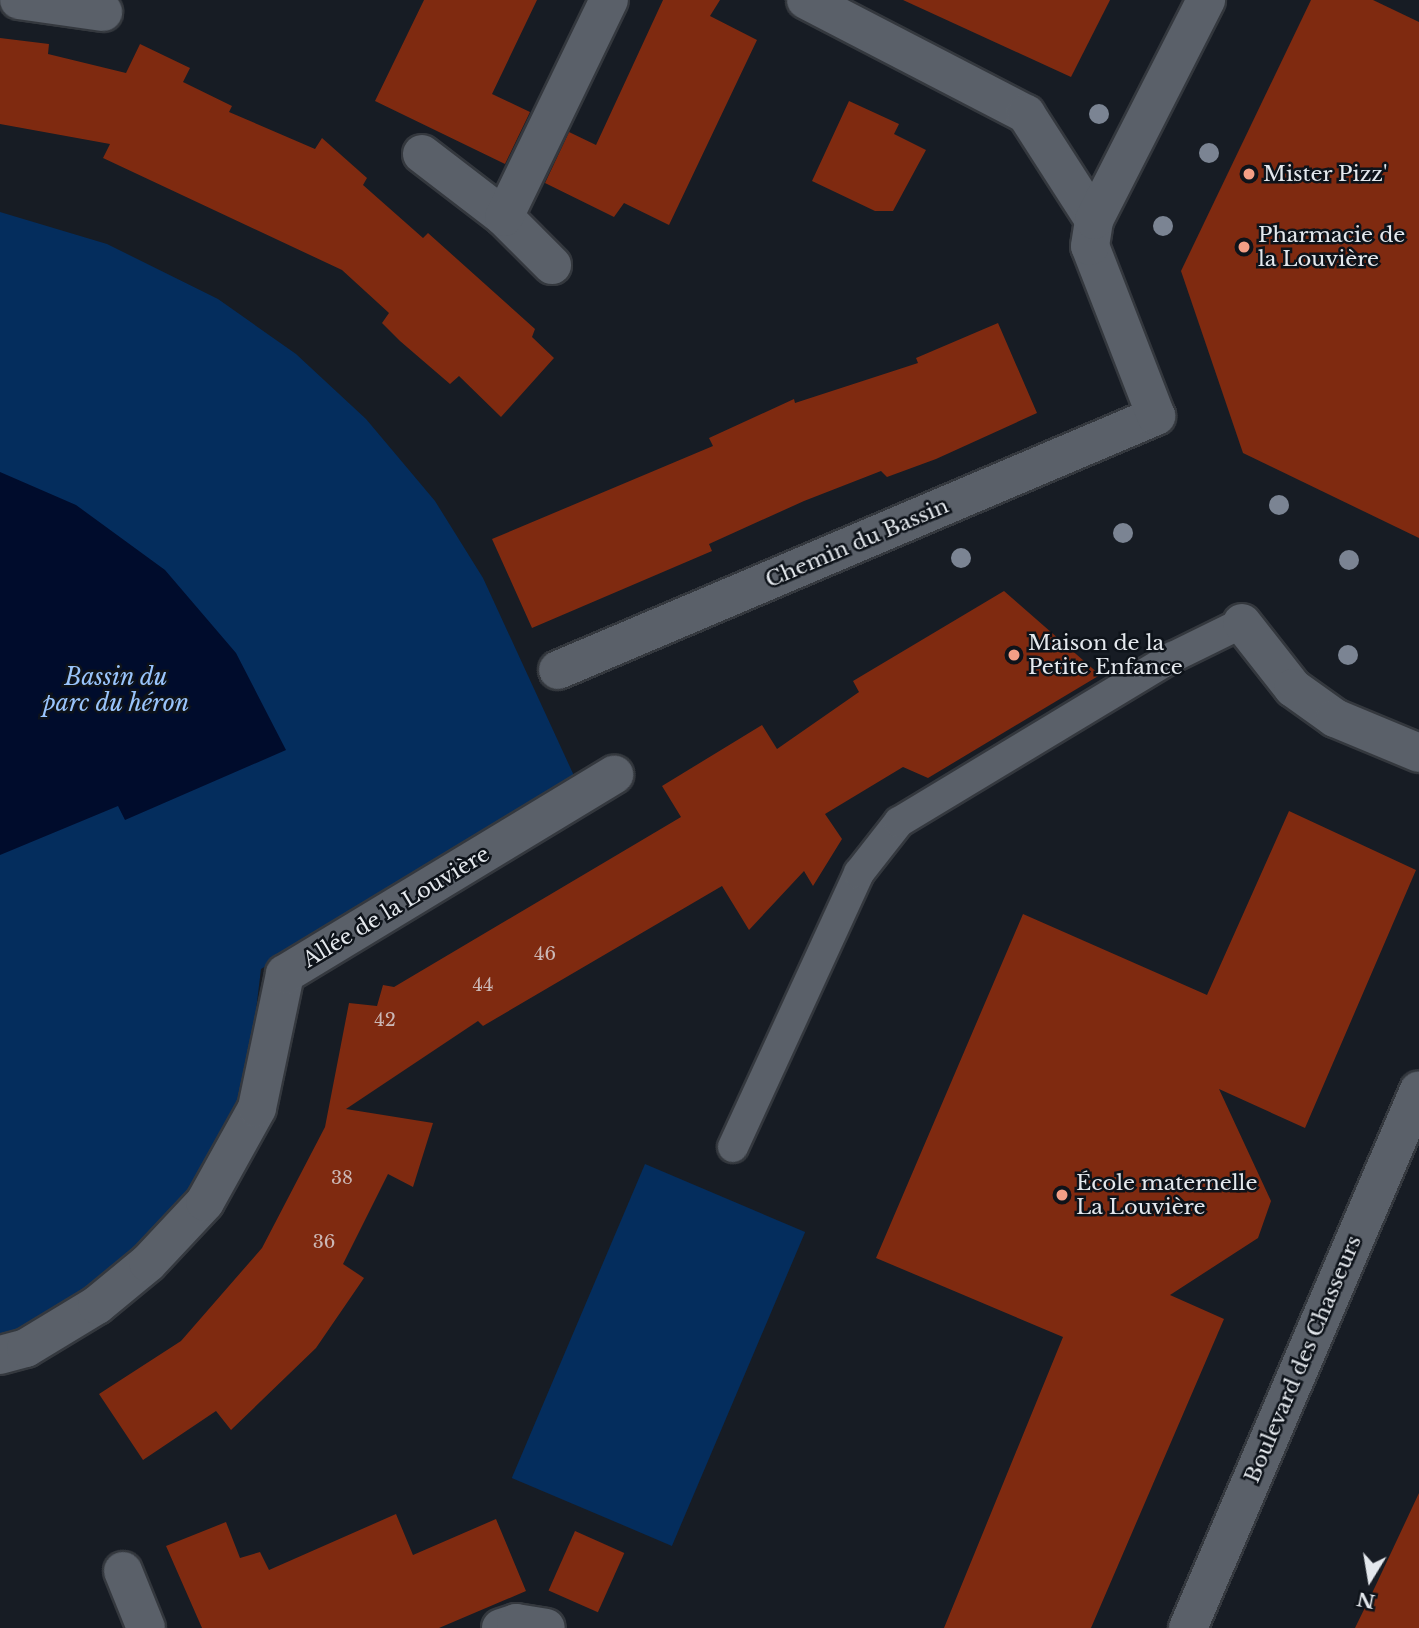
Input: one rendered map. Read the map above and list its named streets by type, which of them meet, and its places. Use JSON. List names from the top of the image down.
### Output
{
  "streets": {
    "street": ["Chemin du Bassin", "Allée de la Louvière", "Boulevard des Chasseurs"]
  },
  "water": ["Bassin du parc du héron"],
  "places": [
    "Mister Pizz'",
    "Pharmacie de la Louvière",
    "Maison de la Petite Enfance",
    "École maternelle La Louvière"
  ],
  "house_numbers": [
    "46",
    "44",
    "42",
    "38",
    "36"
  ],
  "north": "bottom"
}
